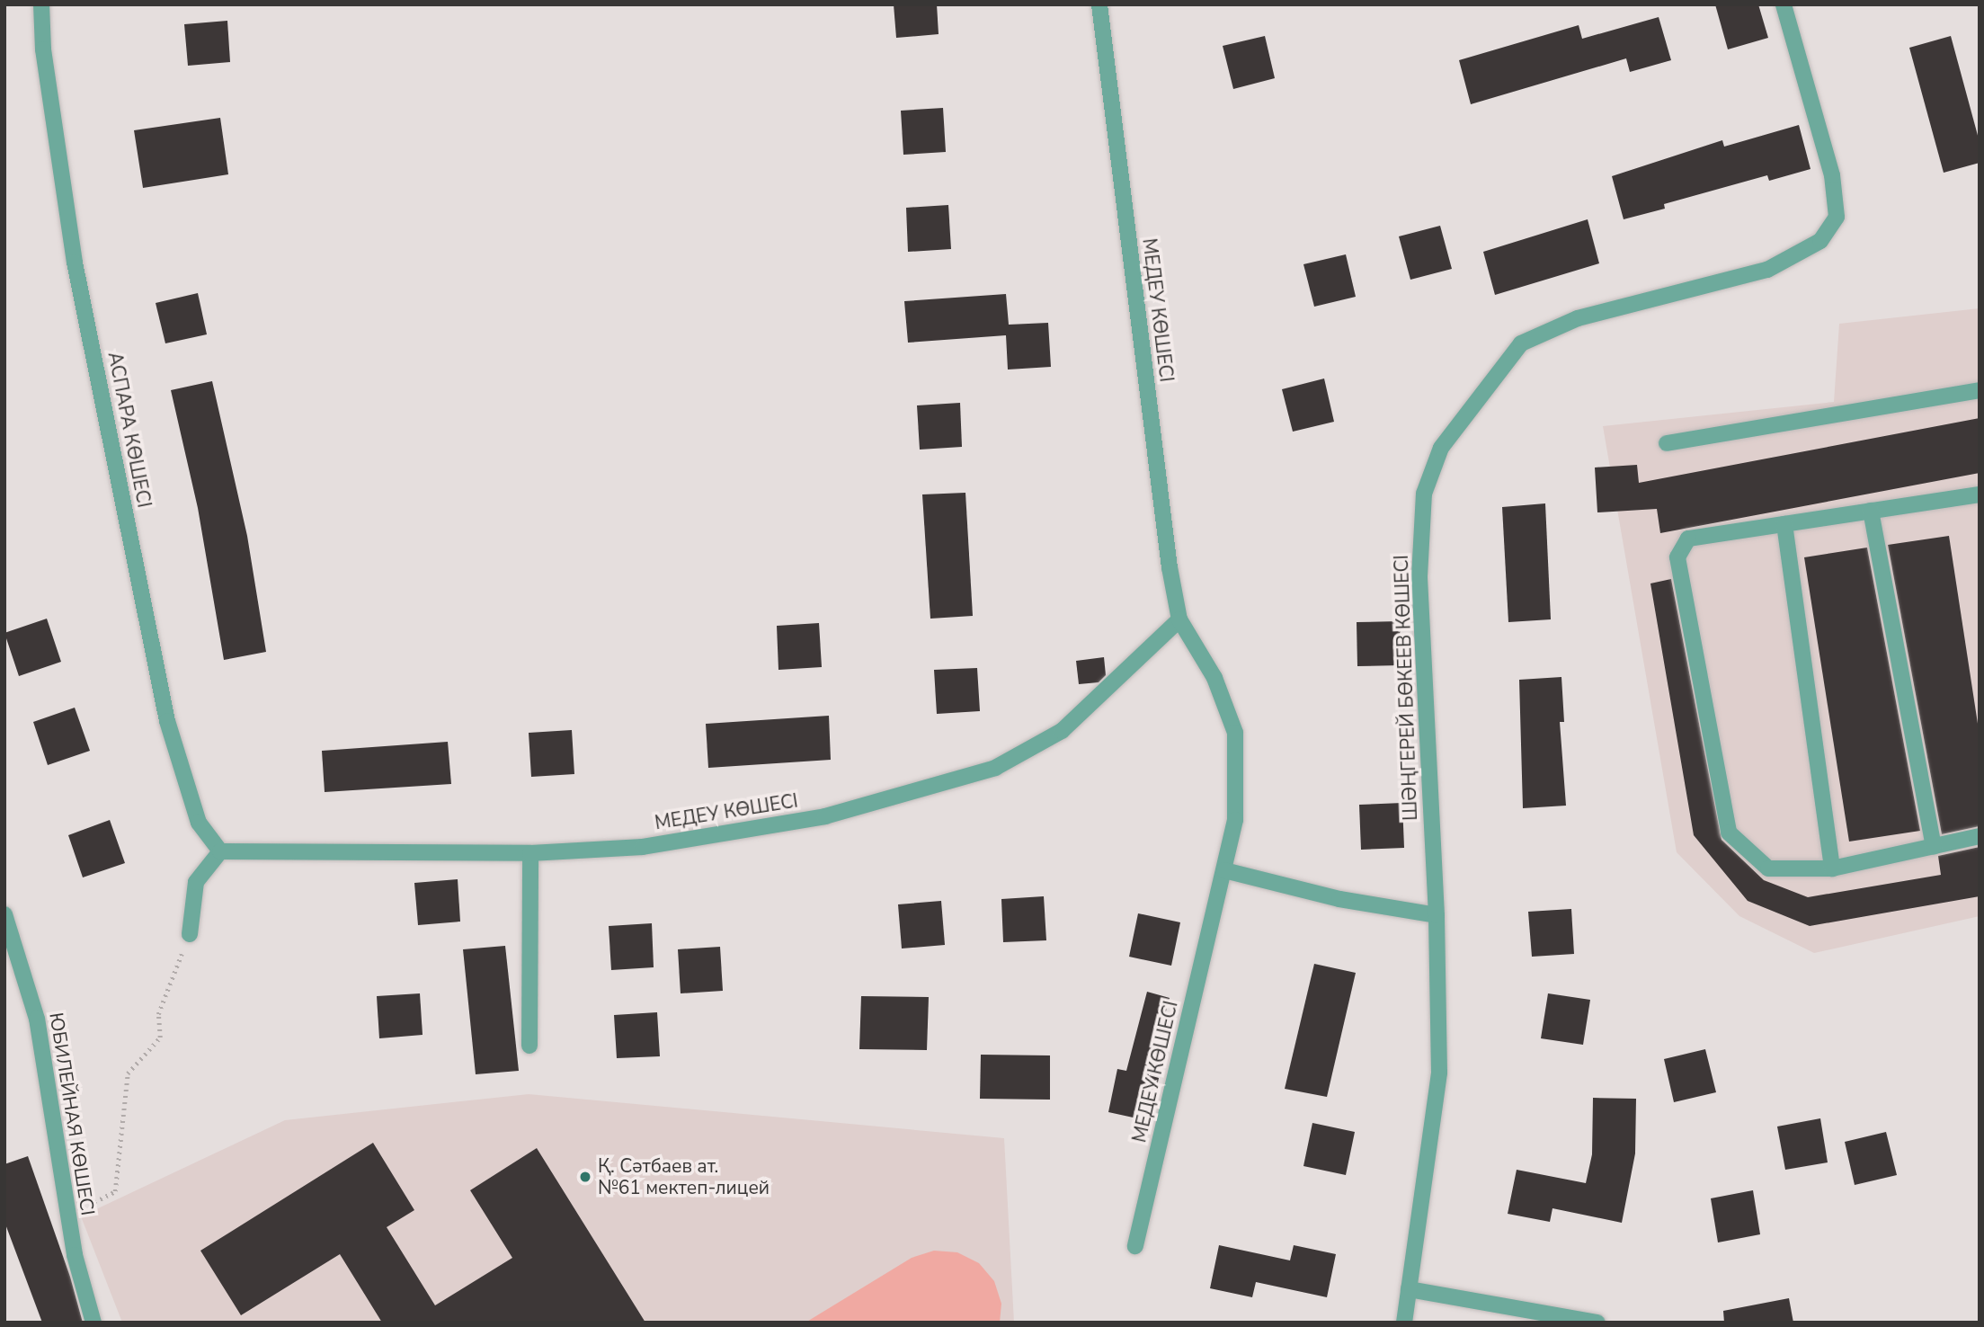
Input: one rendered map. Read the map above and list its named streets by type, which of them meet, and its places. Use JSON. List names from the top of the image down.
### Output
{
  "streets": {
    "street": [
      "МЕДЕУ КӨШЕСІ",
      "АСПАРА КӨШЕСІ",
      "ШӘҢГЕРЕЙ БӨКЕЕВ КӨШЕСІ",
      "ЮБИЛЕЙНАЯ КӨШЕСІ"
    ]
  },
  "crossings": [
    ["МЕДЕУ КӨШЕСІ", "АСПАРА КӨШЕСІ"]
  ],
  "places": ["Қ. Сәтбаев ат. №61 мектеп-лицей"]
}
